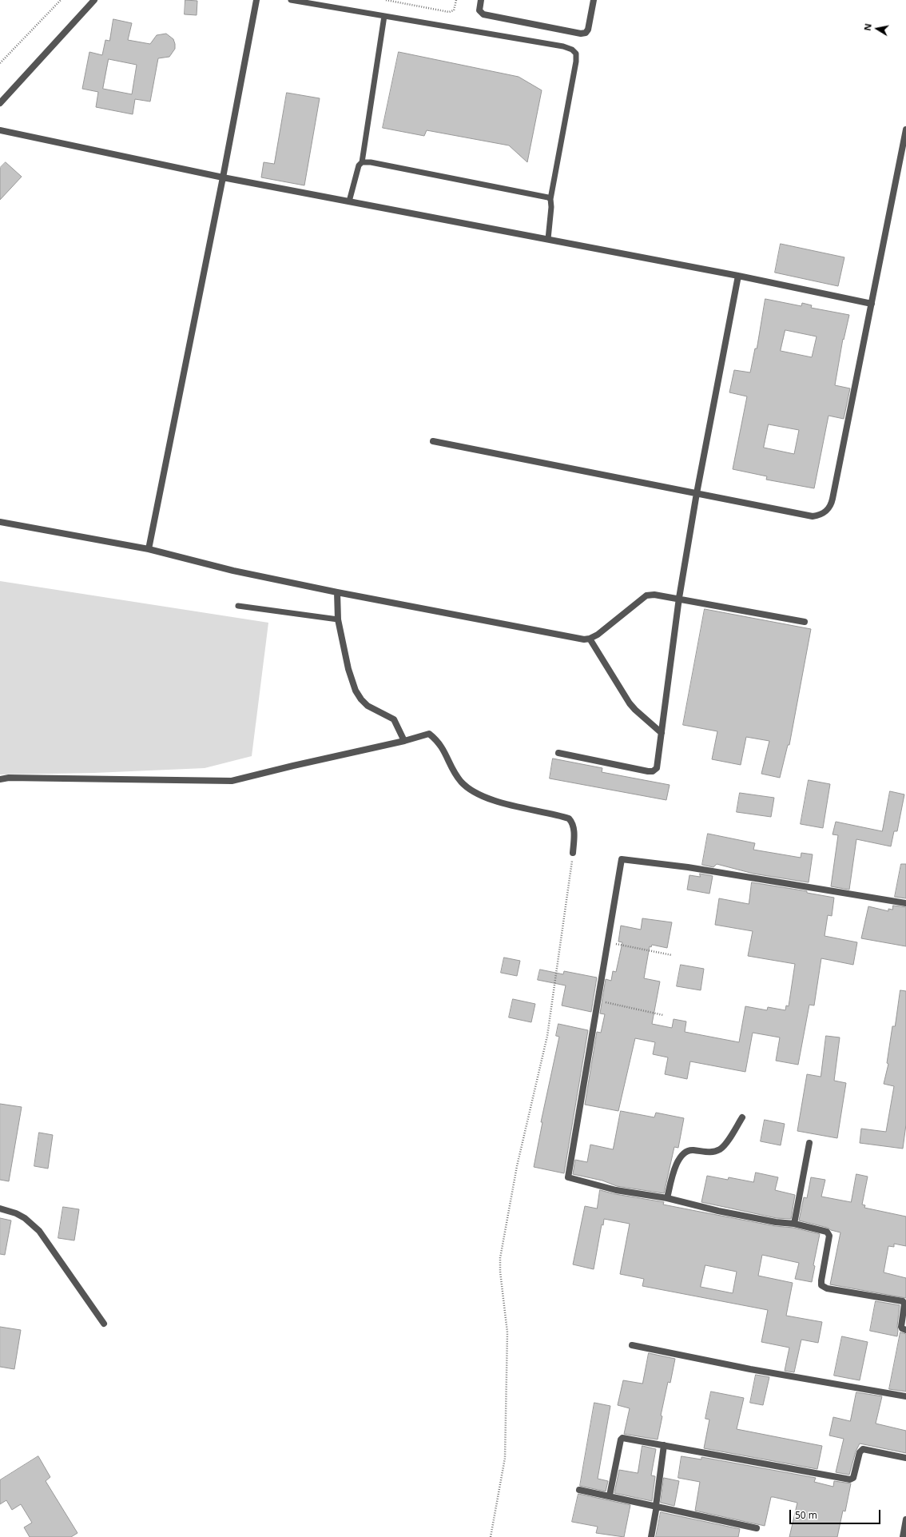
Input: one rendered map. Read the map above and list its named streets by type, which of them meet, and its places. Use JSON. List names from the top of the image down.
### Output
{
  "scale_bar": "50 m",
  "north": "left"
}
